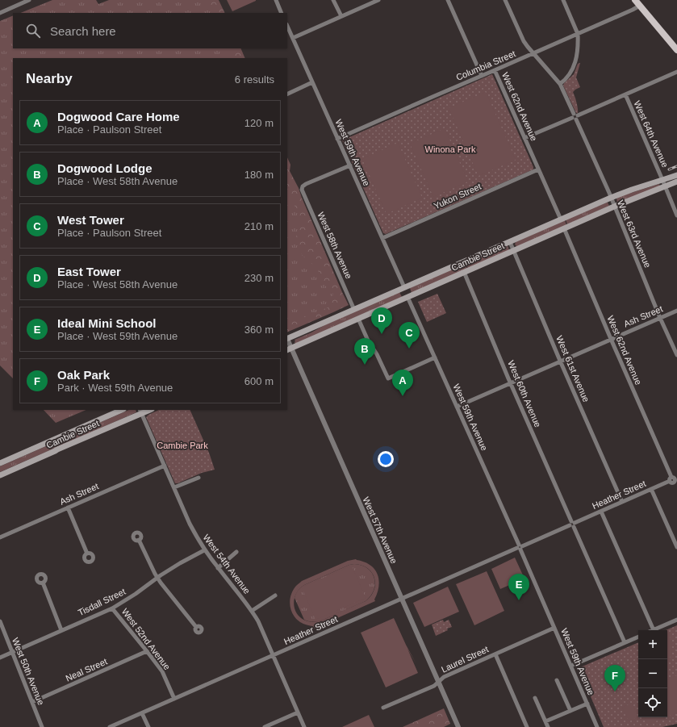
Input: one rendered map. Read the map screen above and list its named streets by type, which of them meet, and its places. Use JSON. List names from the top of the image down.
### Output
{
  "streets": {
    "main road": ["Cambie Street"],
    "street": [
      "Columbia Street",
      "West 62nd Avenue",
      "West 64th Avenue",
      "West 59th Avenue",
      "Yukon Street",
      "West 63rd Avenue",
      "West 58th Avenue",
      "Ash Street",
      "West 61st Avenue",
      "West 60th Avenue",
      "Heather Street",
      "West 57th Avenue",
      "West 54th Avenue",
      "Tisdall Street",
      "West 52nd Avenue",
      "Laurel Street",
      "Neal Street",
      "West 50th Avenue"
    ]
  },
  "crossings": [
    ["Columbia Street", "West 62nd Avenue"],
    ["Columbia Street", "West 59th Avenue"],
    ["Columbia Street", "West 63rd Avenue"],
    ["West 62nd Avenue", "Yukon Street"],
    ["West 62nd Avenue", "Cambie Street"],
    ["West 62nd Avenue", "Ash Street"],
    ["West 62nd Avenue", "Heather Street"],
    ["West 64th Avenue", "Cambie Street"],
    ["West 59th Avenue", "Yukon Street"],
    ["West 59th Avenue", "West 58th Avenue"],
    ["West 59th Avenue", "Cambie Street"],
    ["West 59th Avenue", "Ash Street"],
    ["West 59th Avenue", "Heather Street"],
    ["West 59th Avenue", "Laurel Street"],
    ["West 63rd Avenue", "Cambie Street"],
    ["West 63rd Avenue", "Ash Street"],
    ["West 58th Avenue", "Cambie Street"],
    ["Cambie Street", "West 61st Avenue"],
    ["Cambie Street", "West 60th Avenue"],
    ["Cambie Street", "West 57th Avenue"],
    ["Cambie Street", "West 54th Avenue"],
    ["Ash Street", "West 61st Avenue"],
    ["Ash Street", "West 60th Avenue"],
    ["Ash Street", "West 54th Avenue"],
    ["West 61st Avenue", "Heather Street"],
    ["West 60th Avenue", "Heather Street"],
    ["Heather Street", "West 57th Avenue"],
    ["Heather Street", "West 54th Avenue"],
    ["Heather Street", "West 52nd Avenue"],
    ["West 57th Avenue", "Laurel Street"],
    ["West 54th Avenue", "Tisdall Street"],
    ["Tisdall Street", "West 52nd Avenue"],
    ["Tisdall Street", "West 50th Avenue"],
    ["West 52nd Avenue", "Neal Street"],
    ["Neal Street", "West 50th Avenue"]
  ],
  "parks": ["Winona Park", "Cambie Park"],
  "page": {
    "search": "Search here",
    "heading": ["Nearby", "6 results"],
    "list": [
      {
        "mark": "A",
        "name": "Dogwood Care Home",
        "note": "Place · Paulson Street",
        "value": "120 m"
      },
      {
        "mark": "B",
        "name": "Dogwood Lodge",
        "note": "Place · West 58th Avenue",
        "value": "180 m"
      },
      {
        "mark": "C",
        "name": "West Tower",
        "note": "Place · Paulson Street",
        "value": "210 m"
      },
      {
        "mark": "D",
        "name": "East Tower",
        "note": "Place · West 58th Avenue",
        "value": "230 m"
      },
      {
        "mark": "E",
        "name": "Ideal Mini School",
        "note": "Place · West 59th Avenue",
        "value": "360 m"
      },
      {
        "mark": "F",
        "name": "Oak Park",
        "note": "Park · West 59th Avenue",
        "value": "600 m"
      }
    ],
    "pins": [
      "D",
      "C",
      "B",
      "A",
      "E",
      "F"
    ],
    "map_buttons": ["+", "−"]
  }
}
